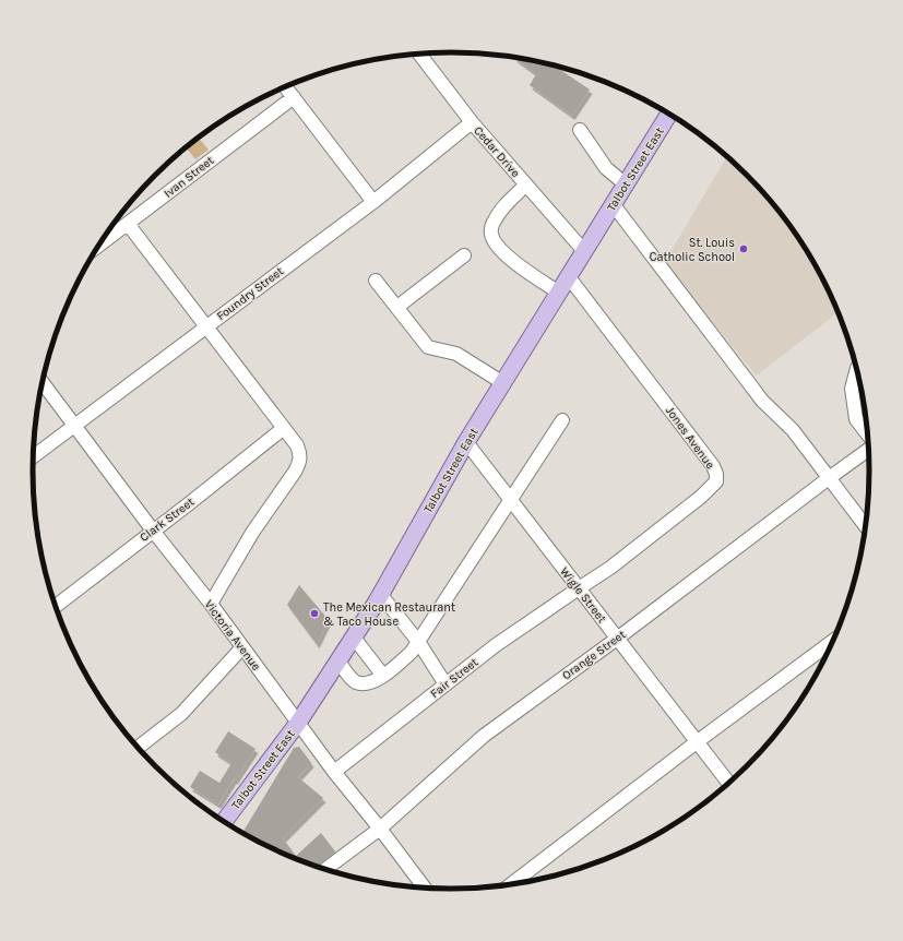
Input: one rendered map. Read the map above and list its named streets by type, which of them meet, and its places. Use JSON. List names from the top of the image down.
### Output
{
  "streets": {
    "main road": ["Talbot Street East"],
    "street": [
      "Cedar Drive",
      "Ivan Street",
      "Foundry Street",
      "Jones Avenue",
      "Clark Street",
      "Wigle Street",
      "Victoria Avenue",
      "Orange Street",
      "Fair Street"
    ]
  },
  "crossings": [
    ["Cedar Drive", "Talbot Street East"],
    ["Cedar Drive", "Foundry Street"],
    ["Talbot Street East", "Jones Avenue"],
    ["Talbot Street East", "Wigle Street"],
    ["Talbot Street East", "Victoria Avenue"],
    ["Foundry Street", "Victoria Avenue"],
    ["Jones Avenue", "Wigle Street"],
    ["Jones Avenue", "Fair Street"],
    ["Clark Street", "Victoria Avenue"],
    ["Wigle Street", "Orange Street"],
    ["Wigle Street", "Fair Street"],
    ["Victoria Avenue", "Orange Street"],
    ["Victoria Avenue", "Fair Street"]
  ],
  "places": ["St. Louis Catholic School", "The Mexican Restaurant & Taco House"]
}
